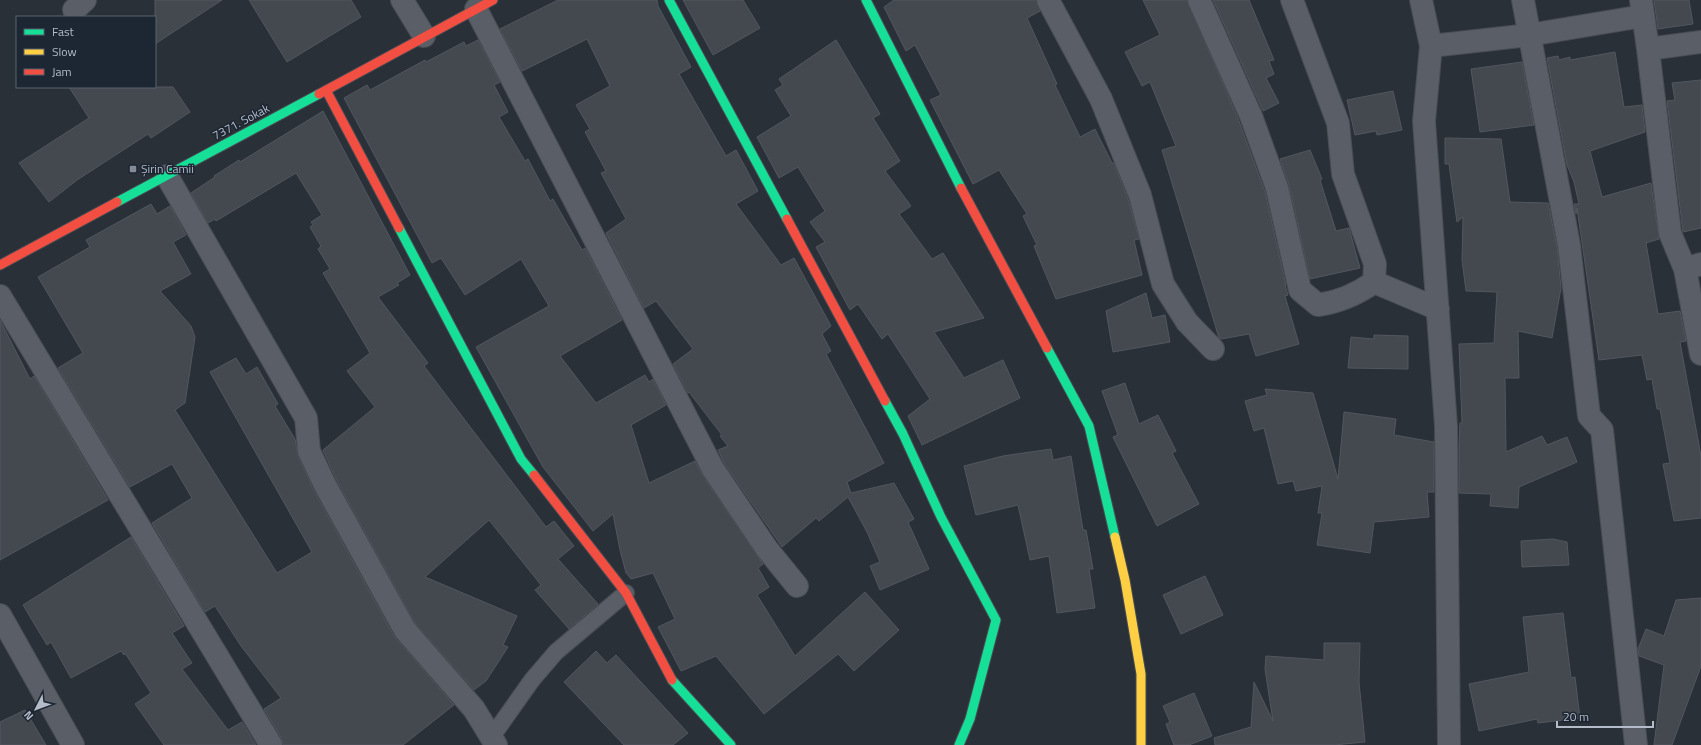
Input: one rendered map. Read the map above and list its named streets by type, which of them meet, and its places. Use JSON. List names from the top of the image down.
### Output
{
  "streets": {
    "street": ["7371. Sokak"]
  },
  "places": {
    "transit": ["Şirin Camii"]
  },
  "legend": ["Fast", "Slow", "Jam"],
  "scale_bar": "20 m",
  "north": "bottom left"
}
